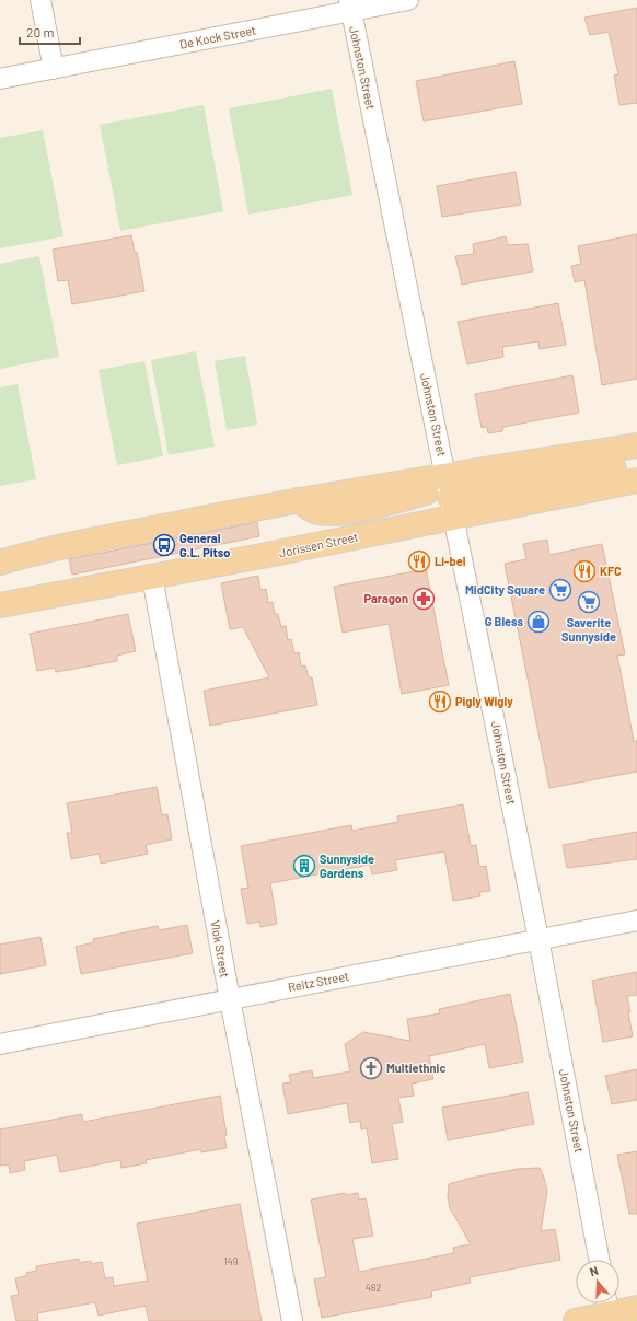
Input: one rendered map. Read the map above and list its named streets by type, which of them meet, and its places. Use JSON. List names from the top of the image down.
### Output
{
  "streets": {
    "main road": ["Jorissen Street"],
    "street": [
      "De Kock Street",
      "Johnston Street",
      "Vlok Street",
      "Reitz Street"
    ]
  },
  "crossings": [
    ["De Kock Street", "Johnston Street"],
    ["Johnston Street", "Jorissen Street"],
    ["Johnston Street", "Reitz Street"],
    ["Jorissen Street", "Vlok Street"],
    ["Vlok Street", "Reitz Street"]
  ],
  "places": {
    "bus stop": ["General G.L. Pitso"],
    "restaurant": ["Li-bel", "KFC", "Pigly Wigly"],
    "supermarket": ["MidCity Square", "Saverite Sunnyside"],
    "pharmacy": ["Paragon"],
    "shop": ["G Bless"],
    "building": ["Sunnyside Gardens"],
    "church": ["Multiethnic"]
  },
  "house_numbers": ["149", "482"],
  "scale_bar": "20 m",
  "north": "top"
}
